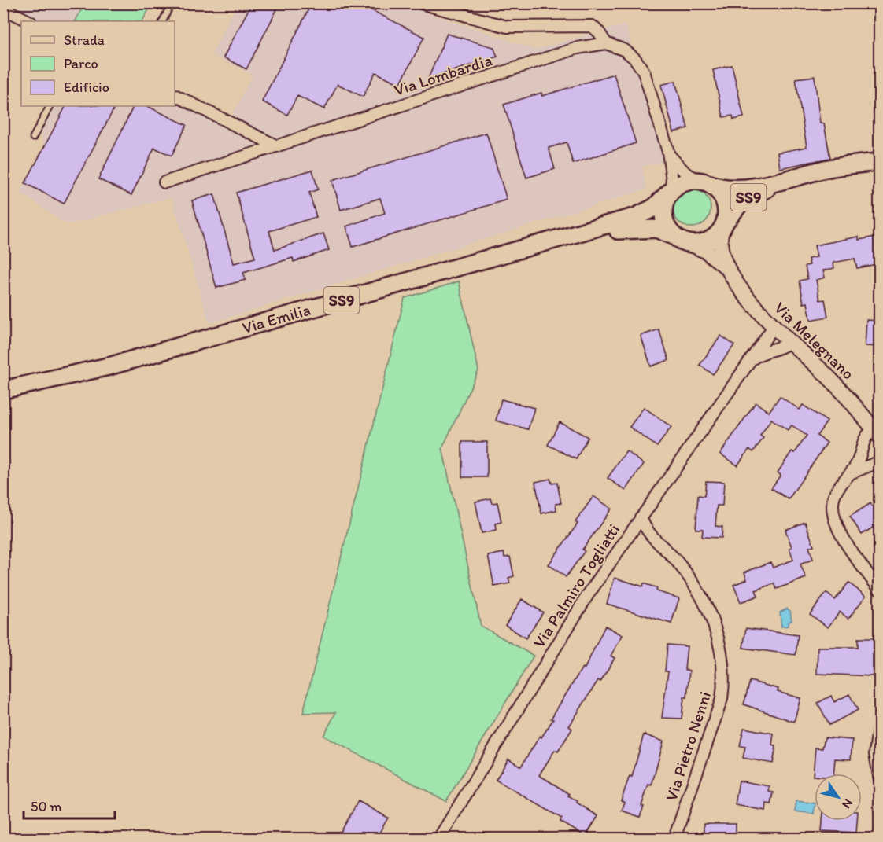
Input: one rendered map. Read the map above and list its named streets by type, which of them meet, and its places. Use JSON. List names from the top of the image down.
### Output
{
  "streets": {
    "main road": ["SS9", "Via Emilia"],
    "street": [
      "Via Lombardia",
      "Via Melegnano",
      "Via Palmiro Togliatti",
      "Via Pietro Nenni"
    ]
  },
  "crossings": [
    ["SS9", "Via Emilia"],
    ["SS9", "Via Melegnano"],
    ["Via Emilia", "Via Melegnano"],
    ["Via Melegnano", "Via Palmiro Togliatti"],
    ["Via Palmiro Togliatti", "Via Pietro Nenni"]
  ],
  "legend": ["Strada", "Parco", "Edificio"],
  "scale_bar": "50 m",
  "north": "bottom right"
}
